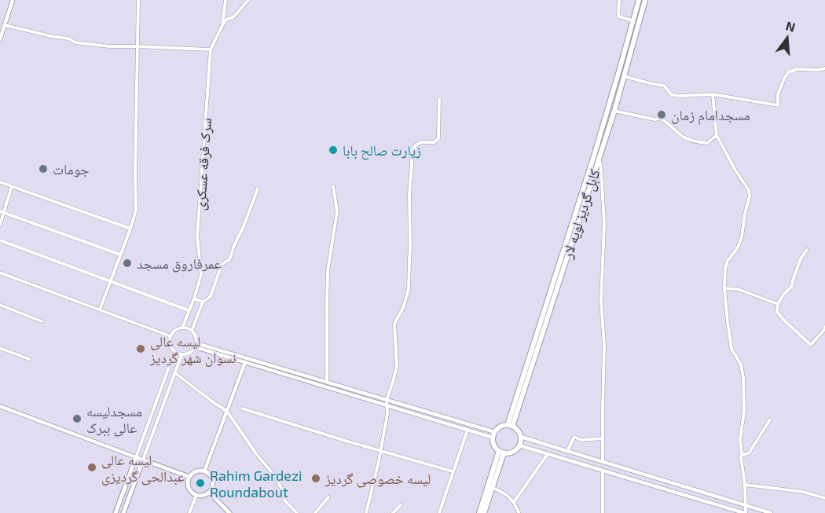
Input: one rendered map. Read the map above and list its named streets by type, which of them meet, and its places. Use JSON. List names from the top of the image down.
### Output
{
  "streets": {
    "highway": ["کابل گردیز لویه لار"],
    "street": ["سرک فرقه عسکری"]
  },
  "places": [
    "مسجدامام زمان",
    "زیارت صالح بابا",
    "جومات",
    "عمرفاروق مسجد",
    "لیسه عالی نسوان شهر گردیز",
    "مسجدلیسه عالی ببرک",
    "لیسه عالی عبدالحی گردیزی",
    "لیسه خصوصی گردیز",
    "Rahim Gardezi Roundabout"
  ],
  "north": "top"
}
